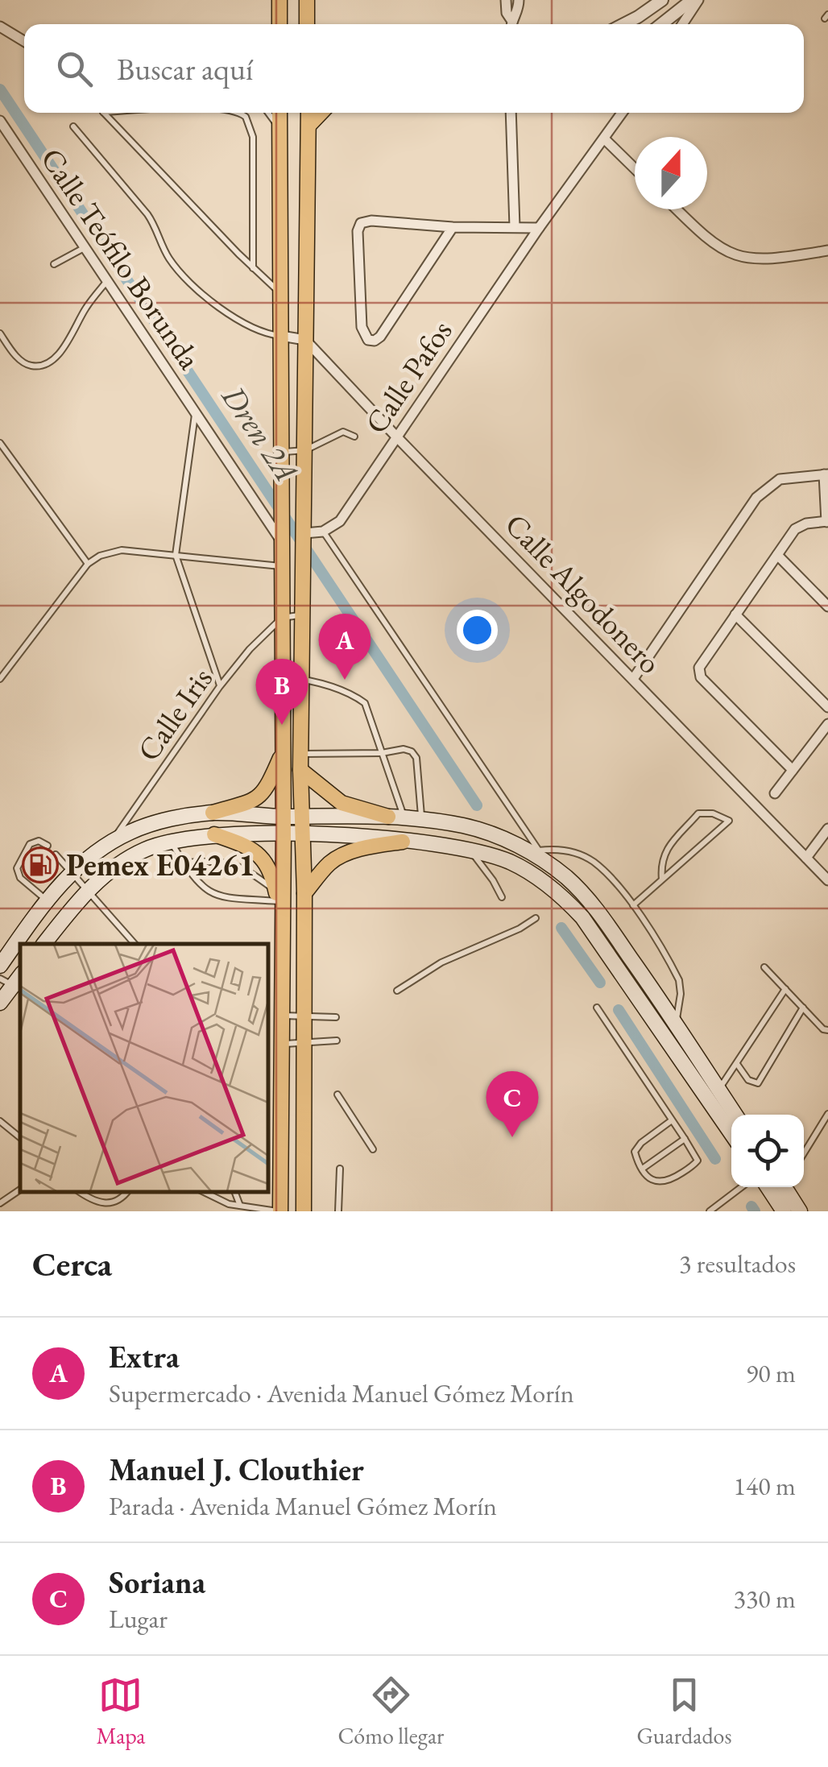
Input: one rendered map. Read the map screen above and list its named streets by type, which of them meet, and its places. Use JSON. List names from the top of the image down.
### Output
{
  "streets": {
    "street": ["Calle Teófilo Borunda", "Calle Pafos", "Calle Algodonero"],
    "lane": ["Calle Iris"]
  },
  "crossings": [
    ["Calle Pafos", "Calle Algodonero"]
  ],
  "water": ["Dren 2A"],
  "places": {
    "fuel station": ["Pemex E04261"]
  },
  "north": "top",
  "page": {
    "search": "Buscar aquí",
    "pins": ["A", "B", "C"],
    "heading": ["Cerca", "3 resultados"],
    "list": [
      {
        "mark": "A",
        "name": "Extra",
        "note": "Supermercado · Avenida Manuel Gómez Morín",
        "value": "90 m"
      },
      {
        "mark": "B",
        "name": "Manuel J. Clouthier",
        "note": "Parada · Avenida Manuel Gómez Morín",
        "value": "140 m"
      },
      {
        "mark": "C",
        "name": "Soriana",
        "note": "Lugar",
        "value": "330 m"
      }
    ],
    "nav": ["Mapa", "Cómo llegar", "Guardados"]
  }
}
